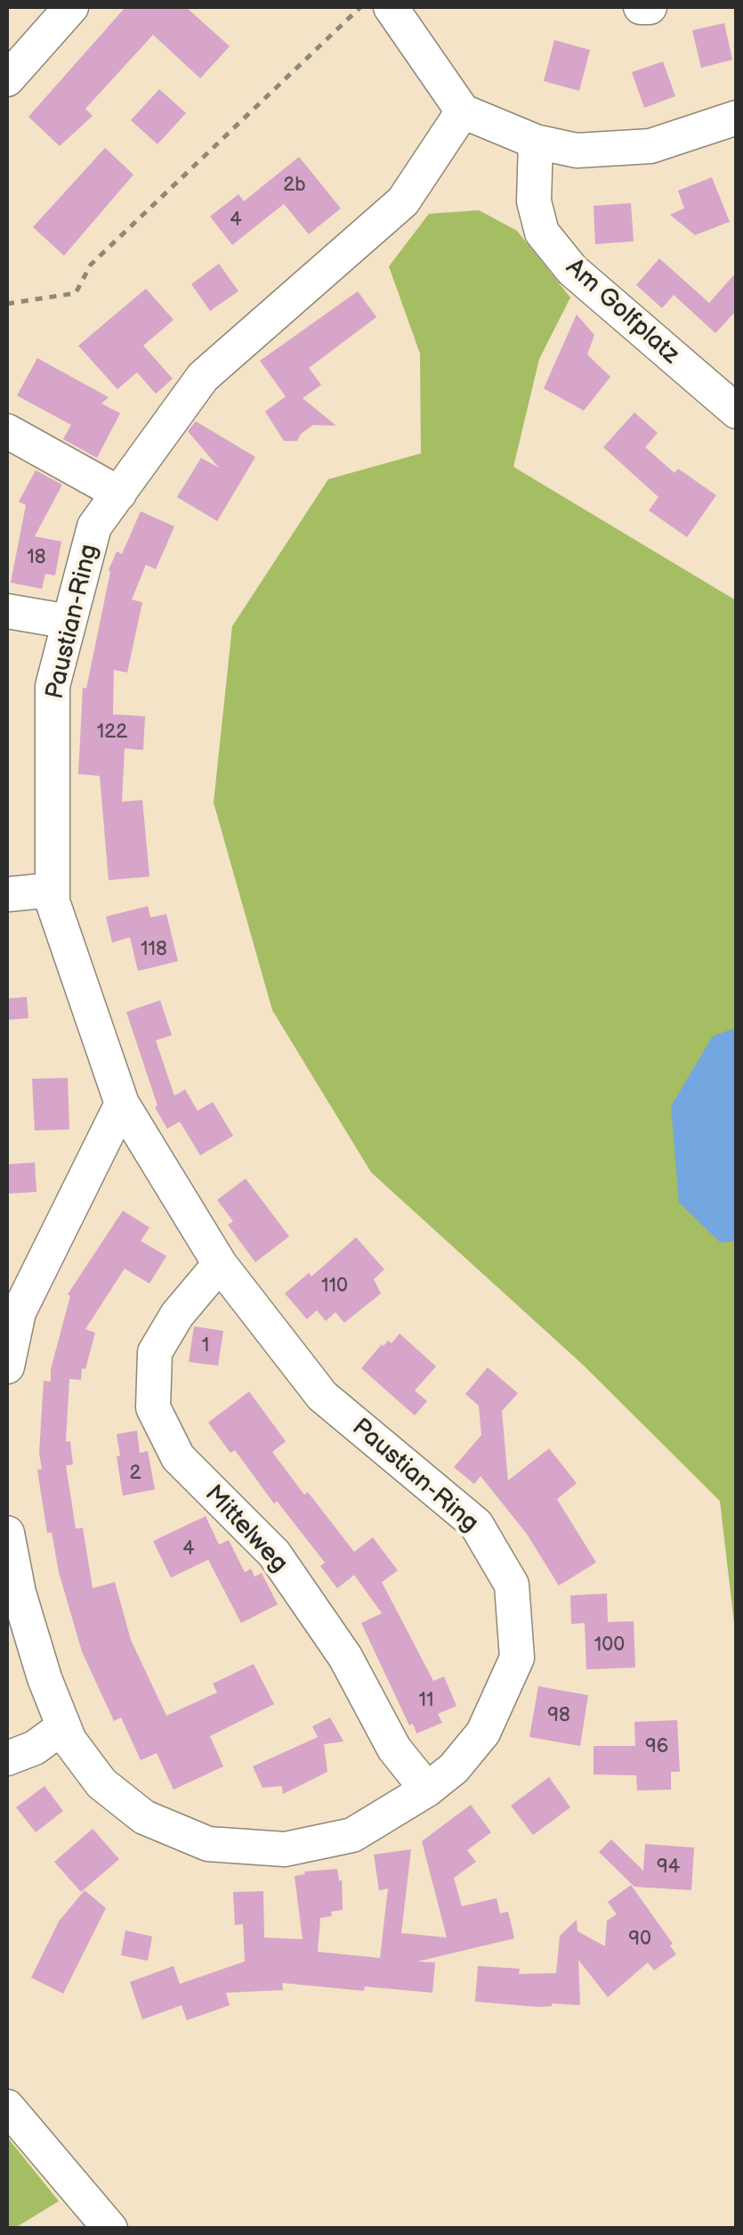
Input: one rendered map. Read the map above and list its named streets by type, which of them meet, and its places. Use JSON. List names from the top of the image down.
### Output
{
  "streets": {
    "street": ["Am Golfplatz", "Paustian-Ring", "Mittelweg"]
  },
  "crossings": [
    ["Paustian-Ring", "Mittelweg"]
  ],
  "house_numbers": [
    "2b",
    "4",
    "18",
    "122",
    "118",
    "110",
    "1",
    "2",
    "4",
    "100",
    "11",
    "98",
    "96",
    "94",
    "90"
  ]
}
